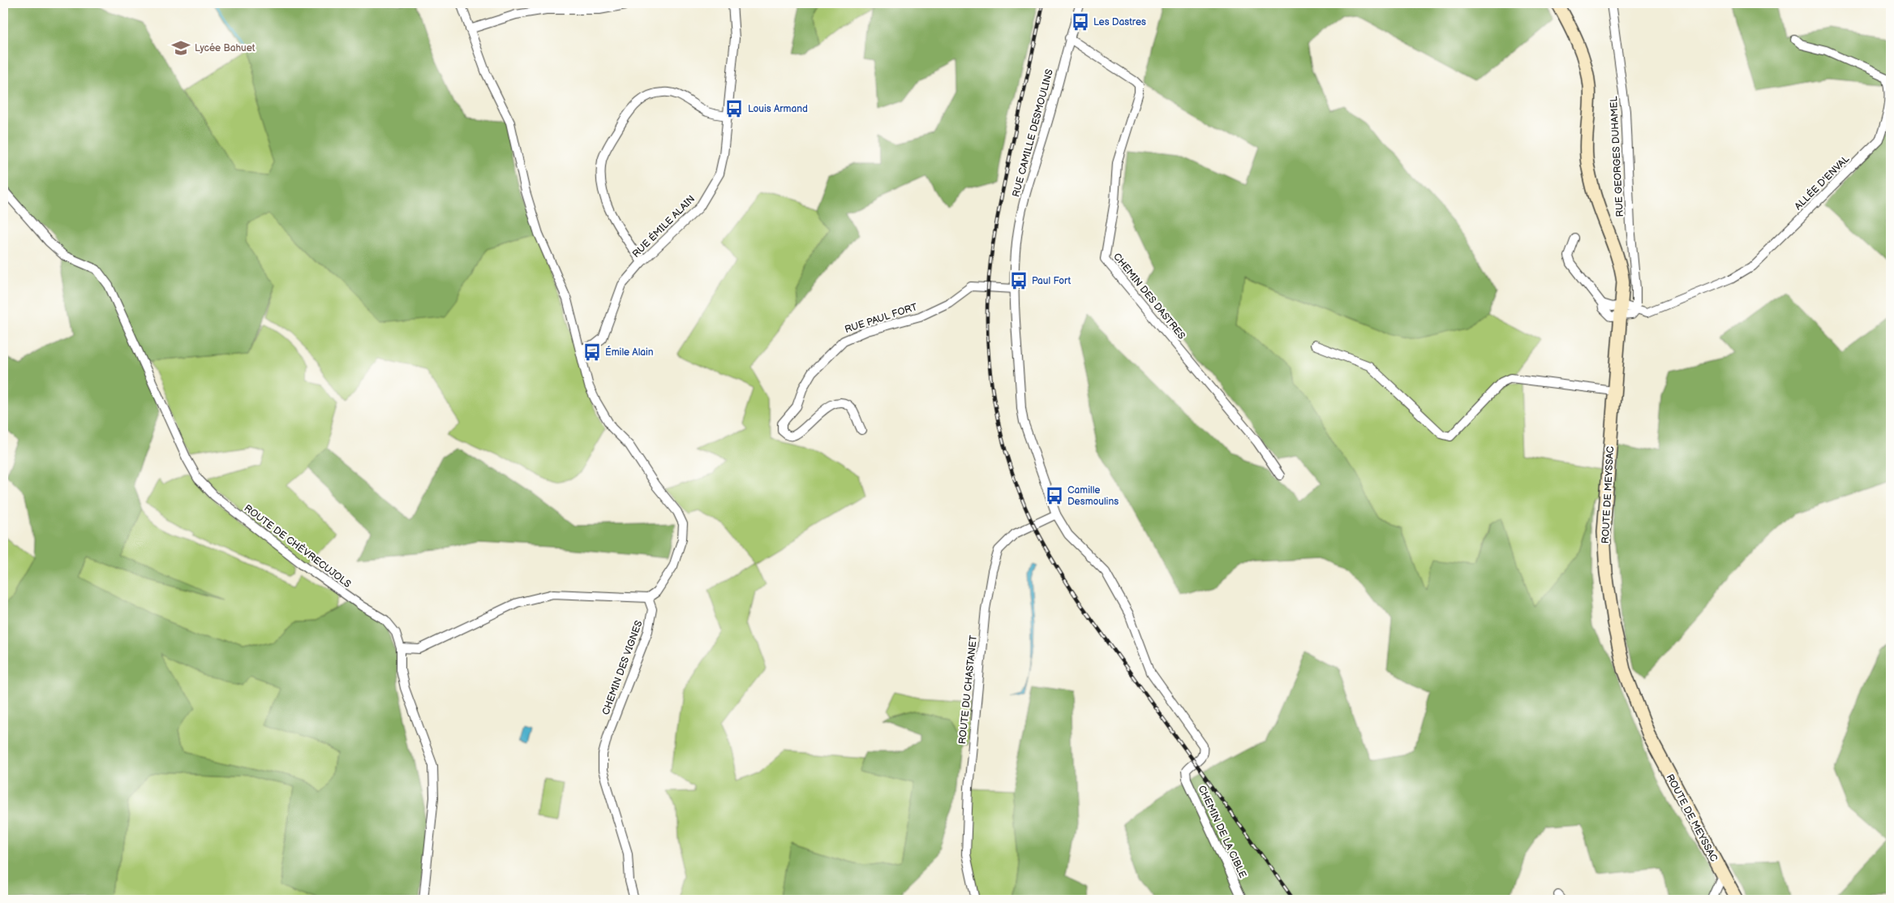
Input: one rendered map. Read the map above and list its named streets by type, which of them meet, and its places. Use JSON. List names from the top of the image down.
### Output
{
  "streets": {
    "main road": ["ROUTE DE MEYSSAC"],
    "street": [
      "RUE CAMILLE DESMOULINS",
      "RUE GEORGES DUHAMEL",
      "ALLÉE D'ENVAL",
      "RUE ÉMILE ALAIN",
      "CHEMIN DES DASTRES",
      "RUE PAUL FORT",
      "ROUTE DE CHÈVRECUJOLS",
      "CHEMIN DES VIGNES",
      "ROUTE DU CHASTANET",
      "CHEMIN DE LA CIBLE"
    ]
  },
  "crossings": [
    ["RUE CAMILLE DESMOULINS", "CHEMIN DES DASTRES"],
    ["RUE CAMILLE DESMOULINS", "RUE PAUL FORT"],
    ["RUE CAMILLE DESMOULINS", "ROUTE DU CHASTANET"],
    ["RUE CAMILLE DESMOULINS", "CHEMIN DE LA CIBLE"],
    ["RUE GEORGES DUHAMEL", "ALLÉE D'ENVAL"]
  ],
  "places": {
    "bus stop": [
      "Les Dastres",
      "Louis Armand",
      "Paul Fort",
      "Émile Alain",
      "Camille Desmoulins"
    ],
    "school or university": ["Lycée Bahuet"]
  }
}
